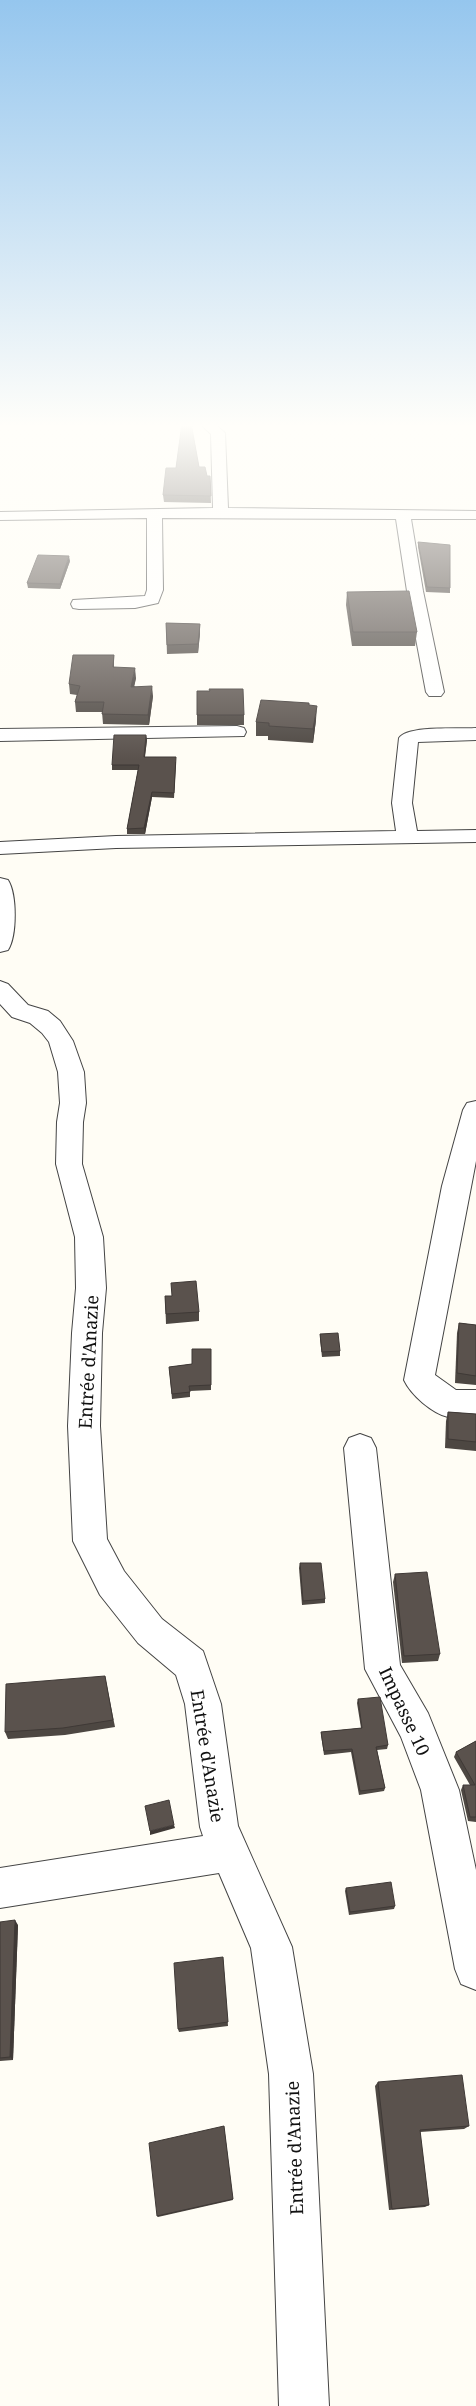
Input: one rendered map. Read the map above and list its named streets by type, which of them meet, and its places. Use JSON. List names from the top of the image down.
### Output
{
  "streets": {
    "street": ["Entrée d'Anazie", "Impasse 10"]
  }
}
